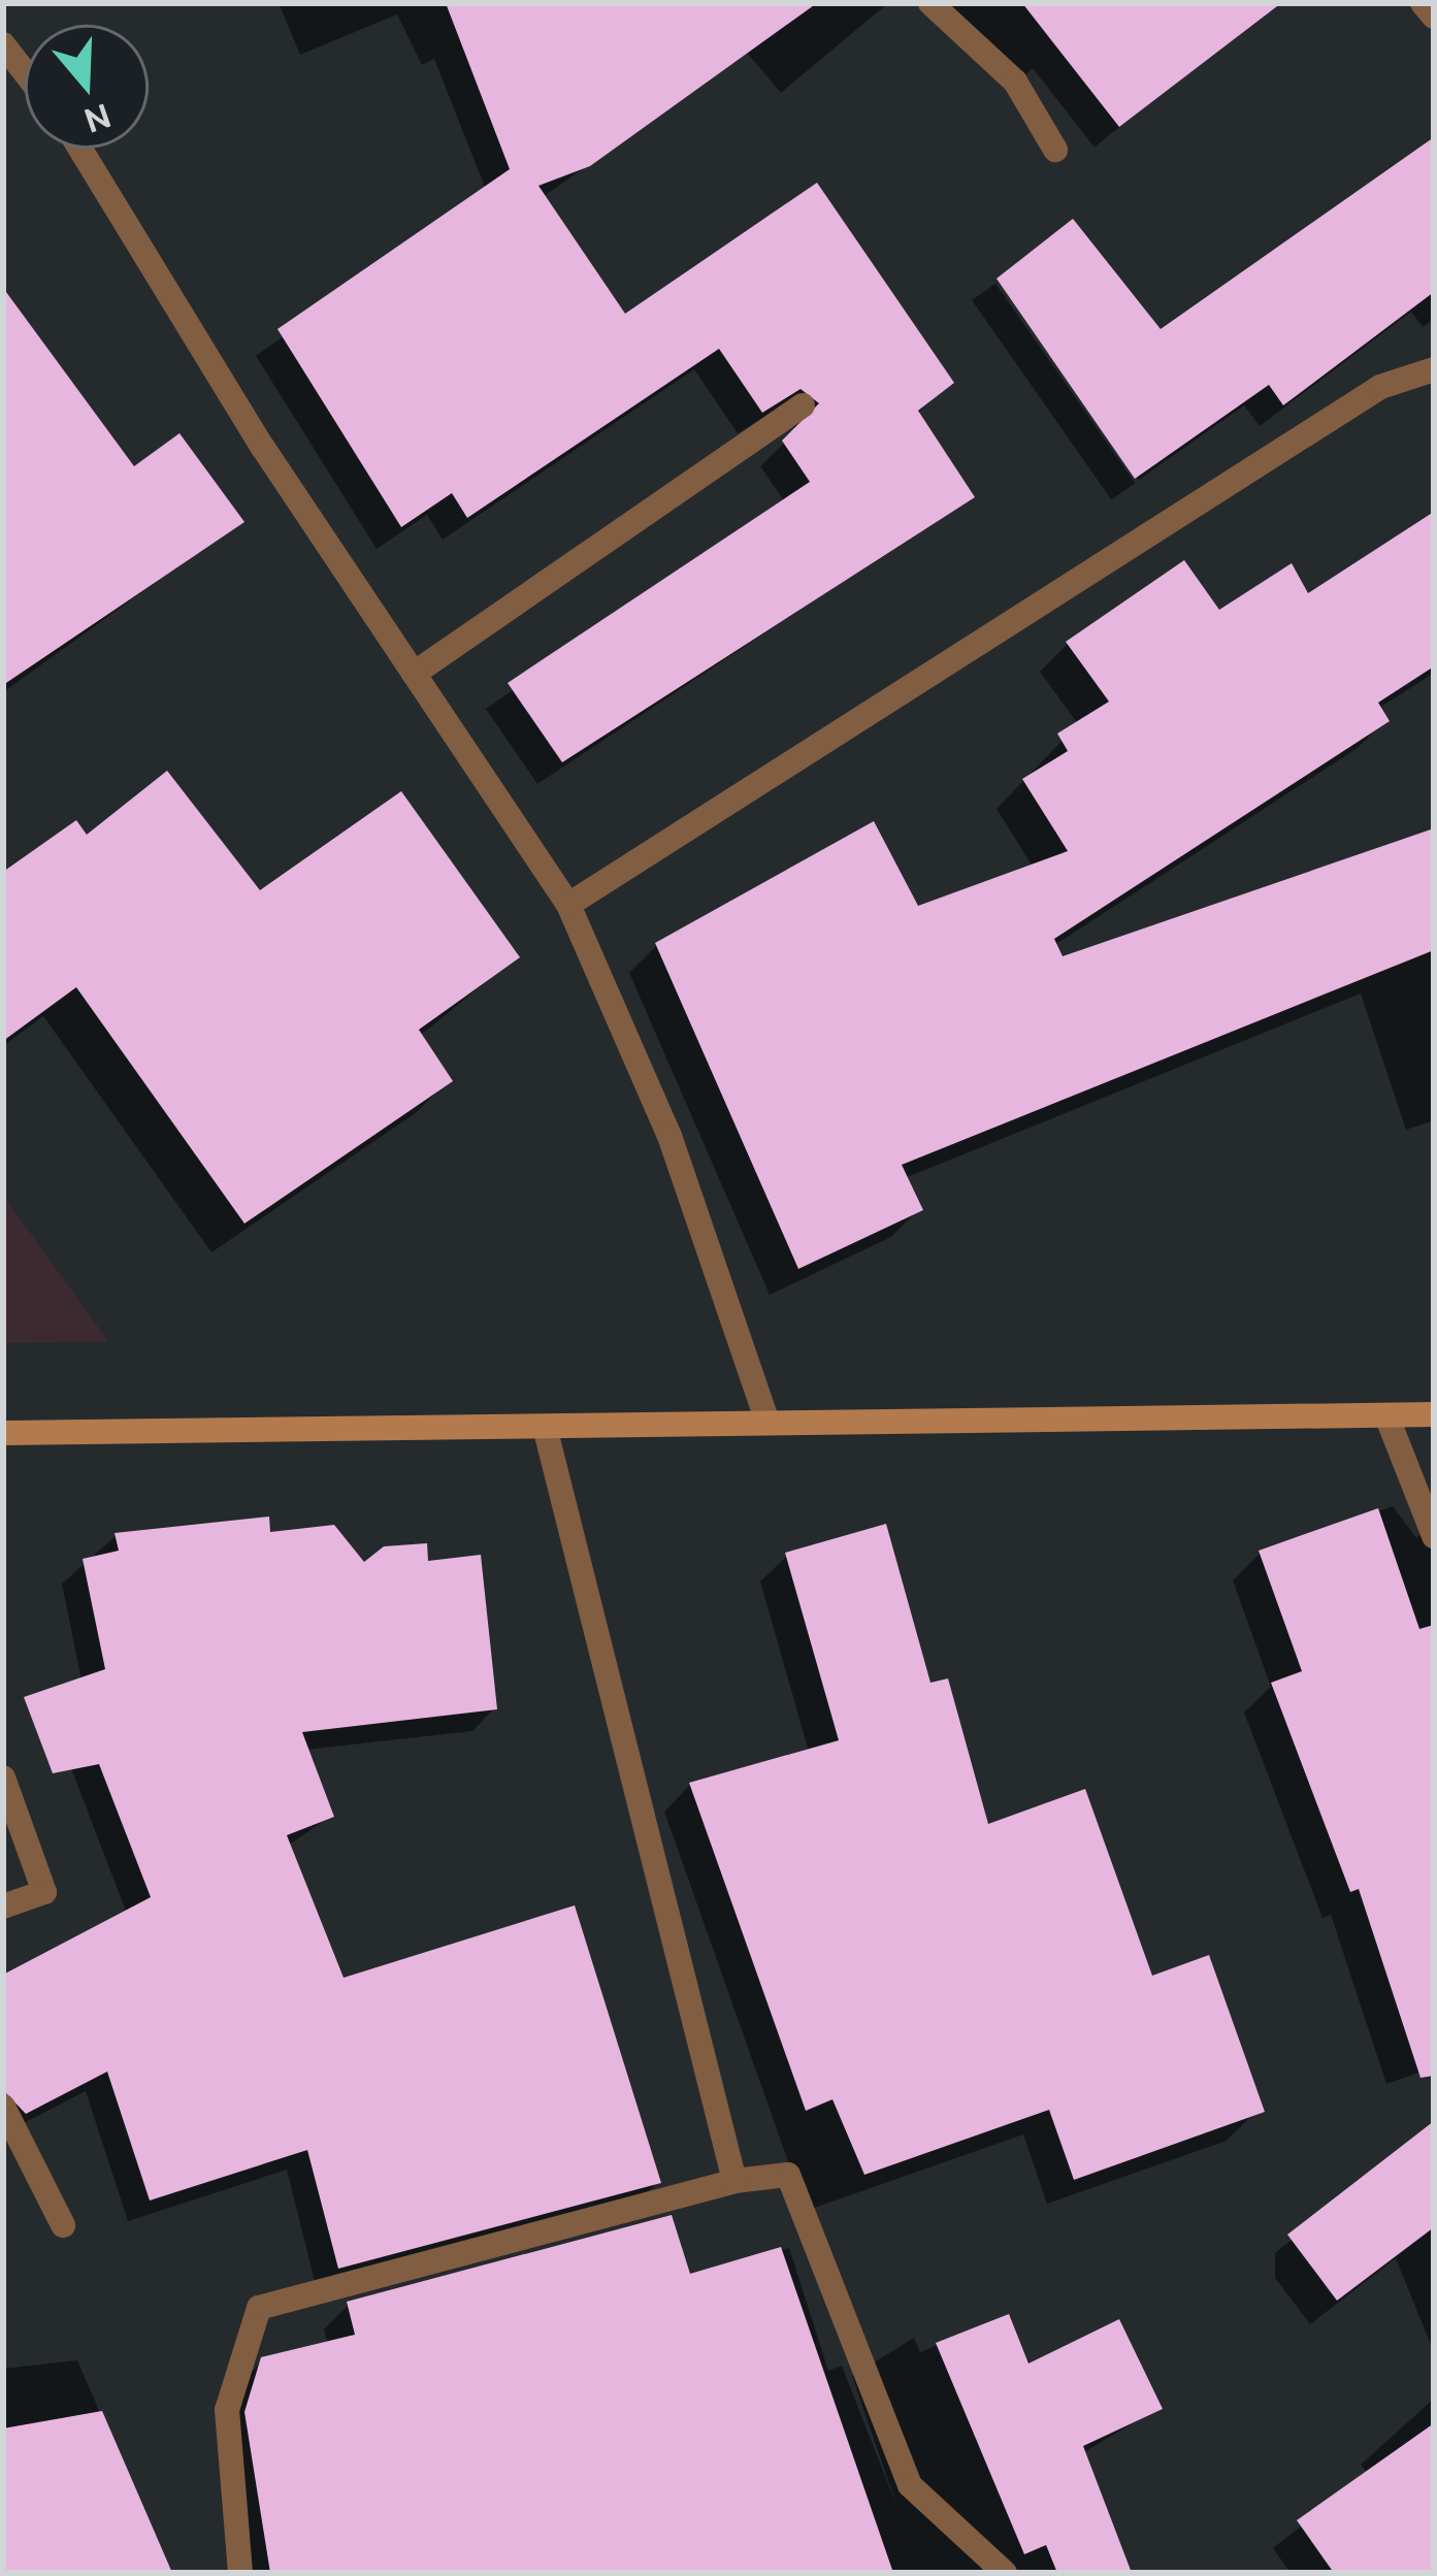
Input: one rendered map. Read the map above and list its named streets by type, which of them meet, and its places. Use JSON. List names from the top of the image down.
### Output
{
  "north": "bottom"
}
